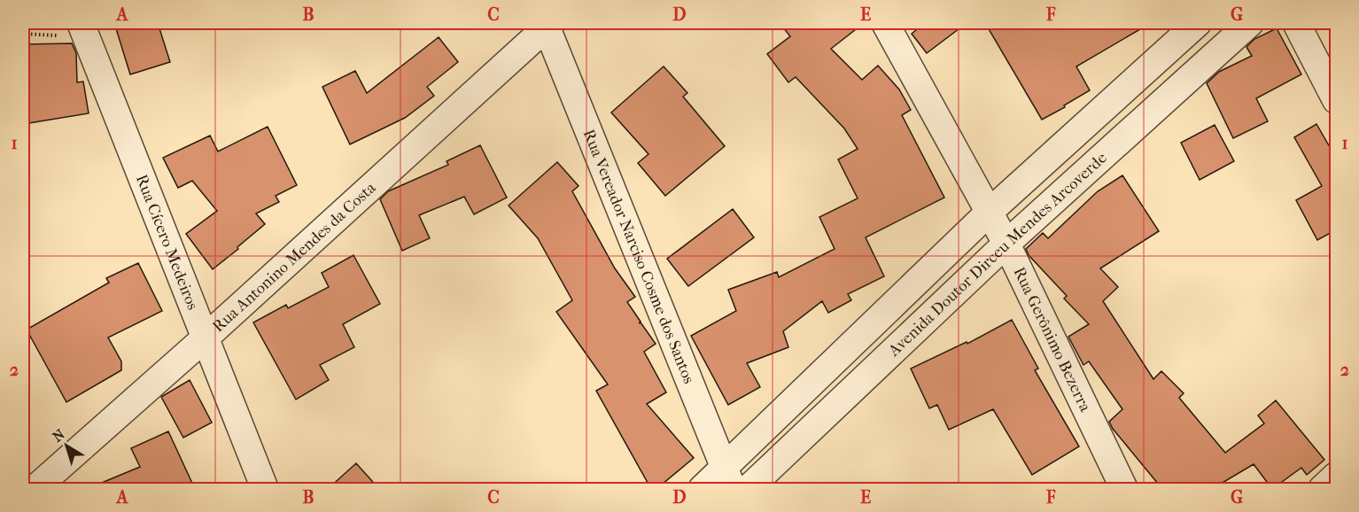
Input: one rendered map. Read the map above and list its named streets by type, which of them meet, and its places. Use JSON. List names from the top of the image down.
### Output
{
  "streets": {
    "street": [
      "Rua Cícero Medeiros",
      "Avenida Doutor Dirceu Mendes Arcoverde",
      "Rua Vereador Narciso Cosme dos Santos",
      "Rua Antonino Mendes da Costa",
      "Rua Gerônimo Bezerra"
    ]
  },
  "crossings": [
    ["Rua Cícero Medeiros", "Rua Antonino Mendes da Costa"],
    ["Avenida Doutor Dirceu Mendes Arcoverde", "Rua Vereador Narciso Cosme dos Santos"],
    ["Avenida Doutor Dirceu Mendes Arcoverde", "Rua Gerônimo Bezerra"],
    ["Rua Vereador Narciso Cosme dos Santos", "Rua Antonino Mendes da Costa"]
  ],
  "north": "top left",
  "grid": {
    "columns": [
      "A",
      "B",
      "C",
      "D",
      "E",
      "F",
      "G"
    ],
    "rows": ["1", "2"]
  }
}
